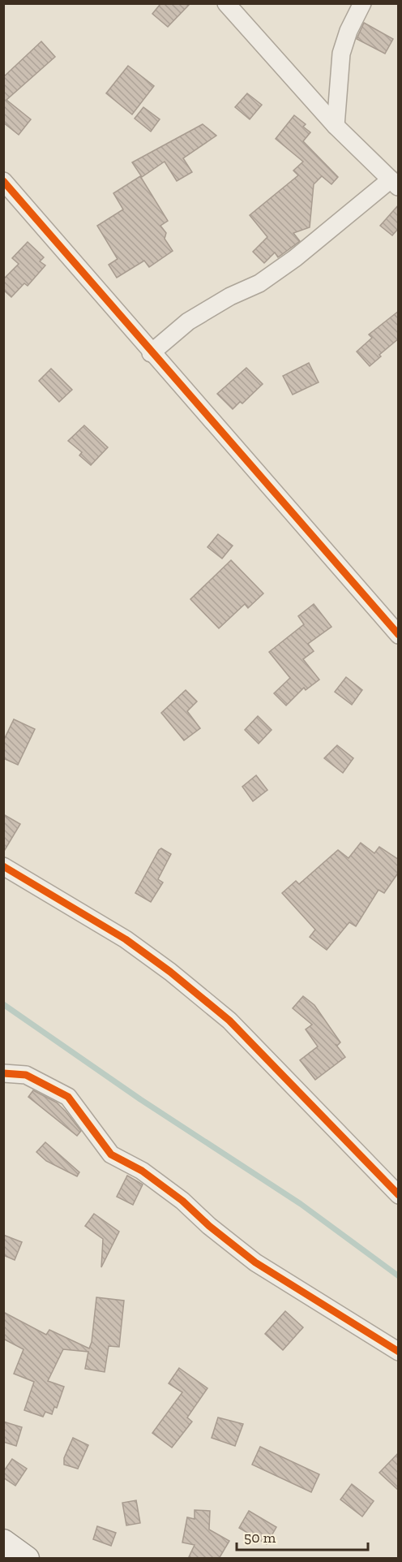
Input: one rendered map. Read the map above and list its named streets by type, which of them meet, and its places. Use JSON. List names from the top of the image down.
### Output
{
  "scale_bar": "50 m"
}
